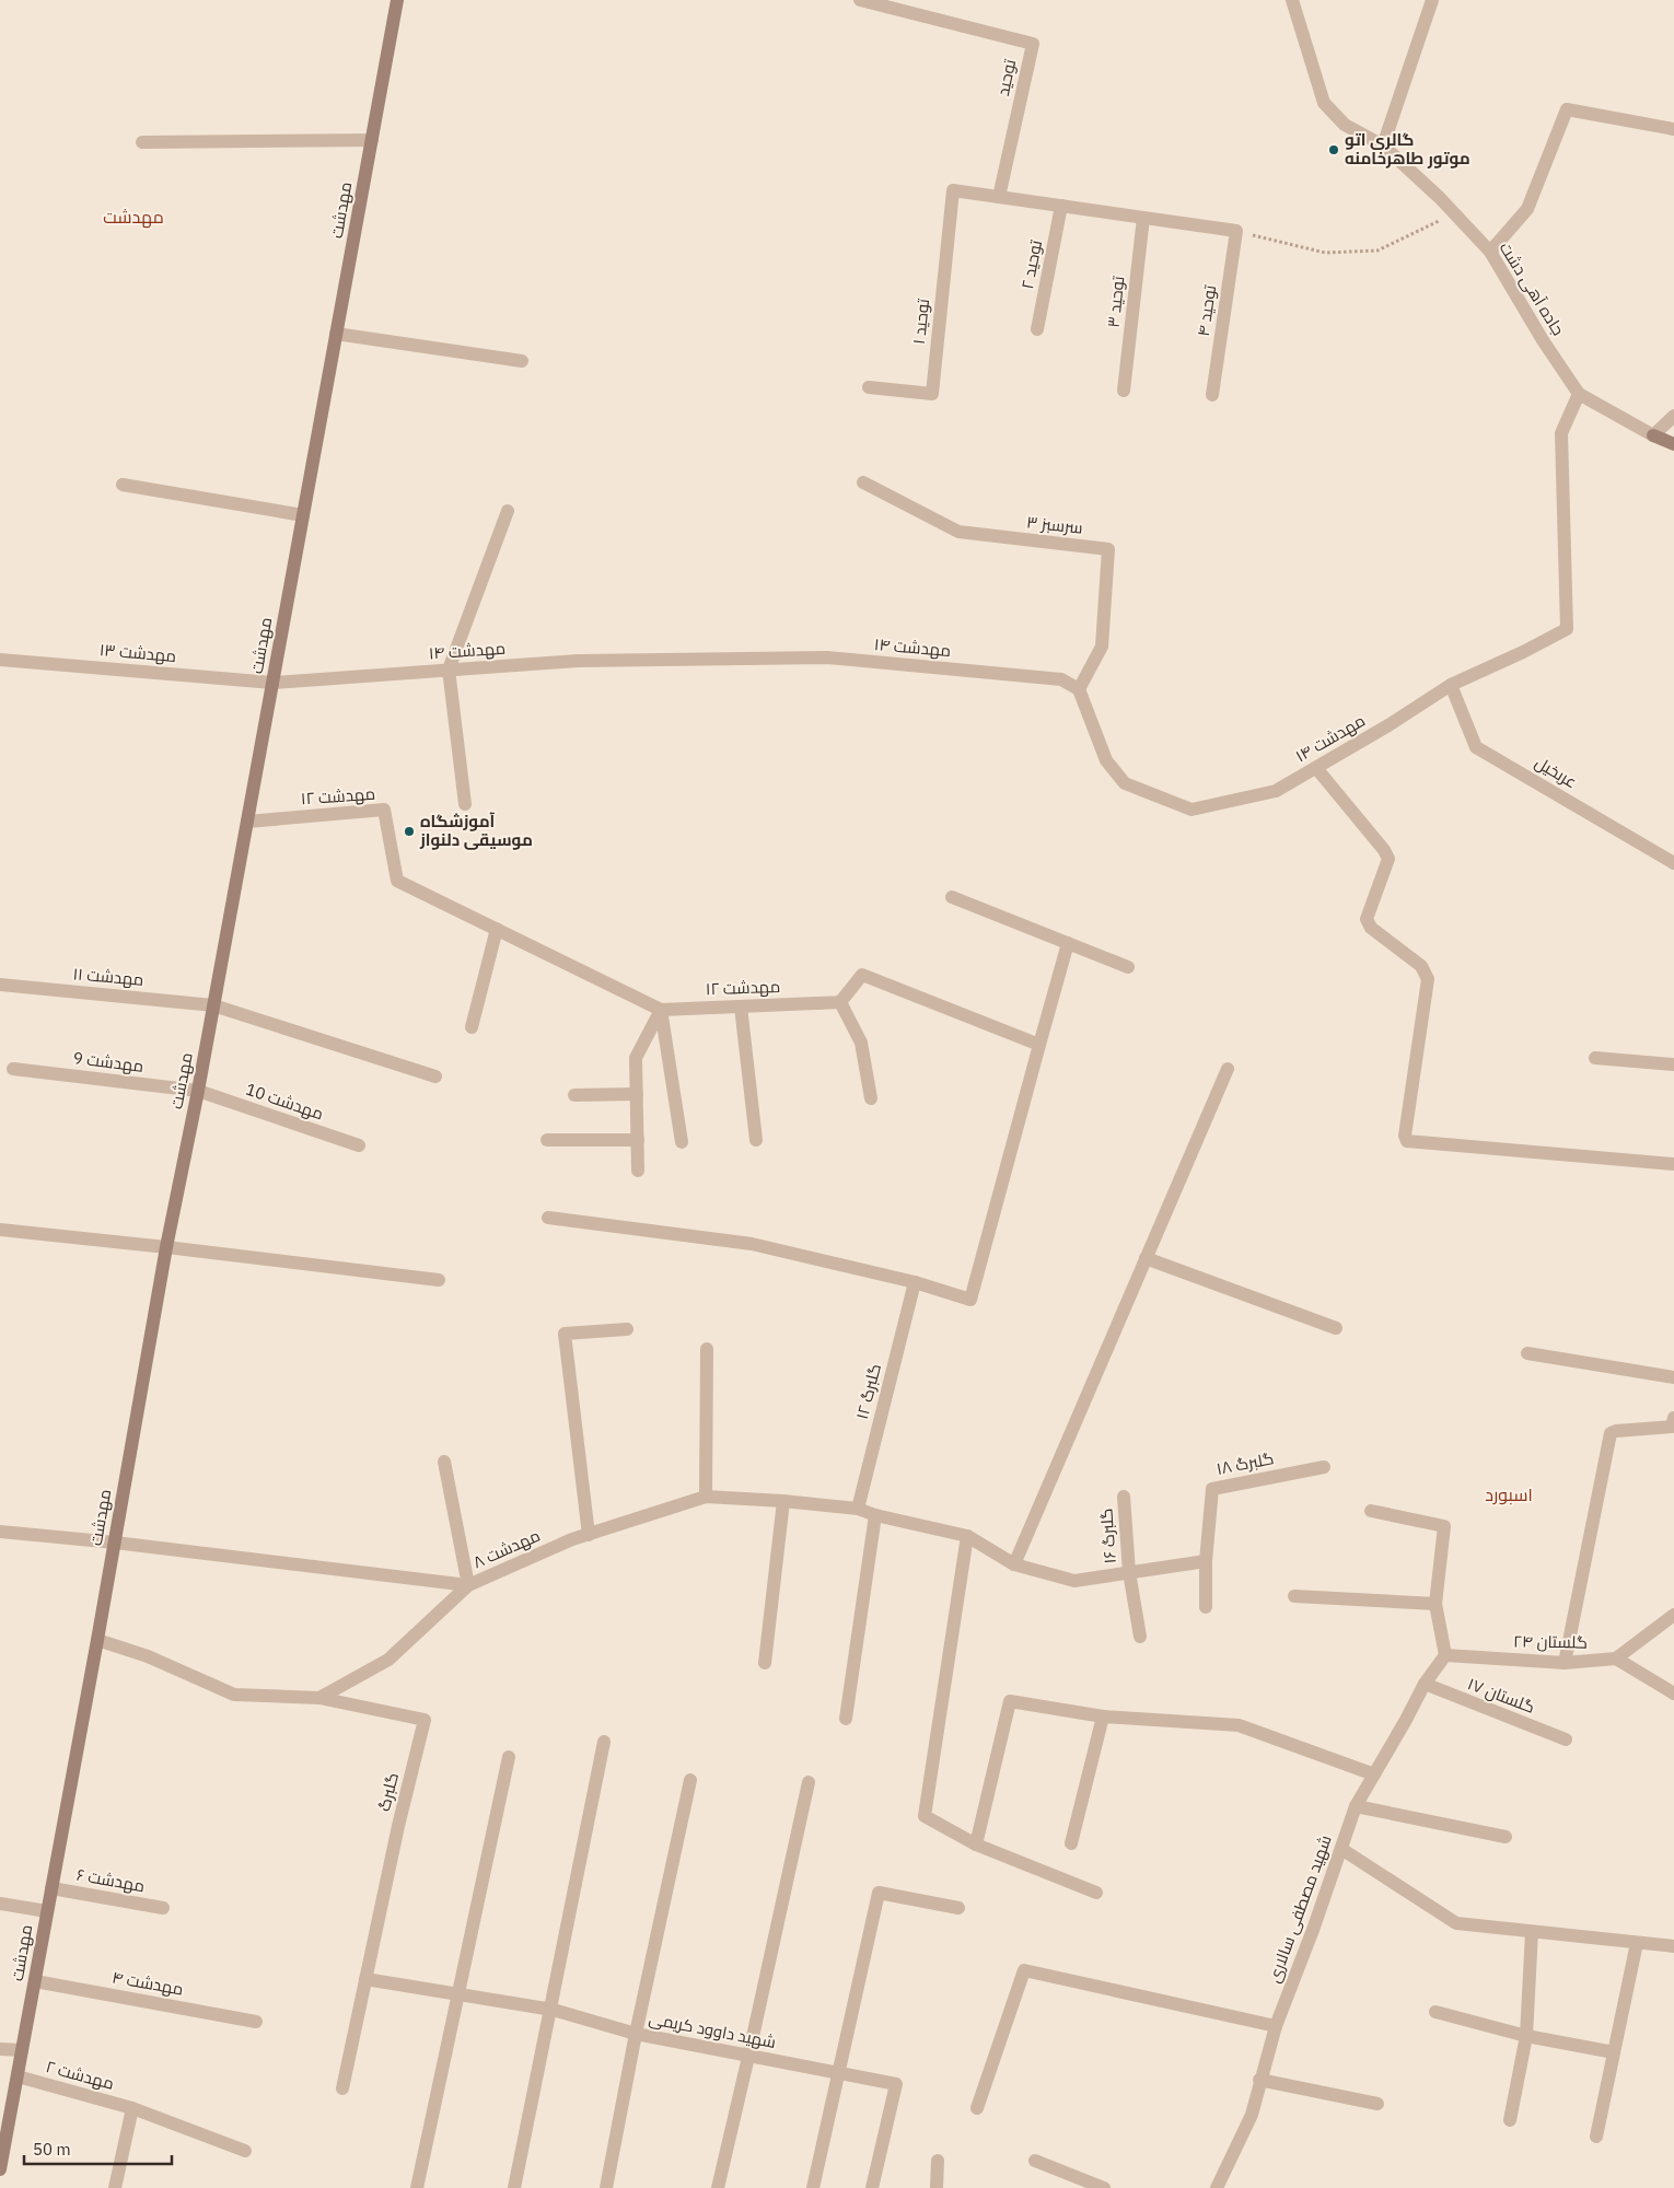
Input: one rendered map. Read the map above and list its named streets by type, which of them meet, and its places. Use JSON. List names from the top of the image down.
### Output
{
  "streets": {
    "street": [
      "توحید",
      "مهدشت",
      "توحید ۲",
      "جاده آهی دشت",
      "توحید ۳",
      "توحید ۴",
      "توحید ۱",
      "سرسبز ۳",
      "مهدشت ۱۴",
      "مهدشت ۱۳",
      "عربخیل",
      "مهدشت ۱۲",
      "مهدشت ۱۱",
      "مهدشت 9",
      "مهدشت 10",
      "گلبرگ ١٢",
      "گلبرگ ۱۸",
      "گلبرگ ۱۶",
      "مهدشت ۸",
      "گلستان ۲۴",
      "گلستان ۱۷",
      "گلبرگ",
      "مهدشت ۶",
      "شهید مصطفی سالاری",
      "مهدشت ۴",
      "شهید داوود کریمی",
      "مهدشت ۲"
    ]
  },
  "crossings": [
    ["توحید", "توحید ۱"],
    ["مهدشت", "مهدشت ۱۴"],
    ["مهدشت", "مهدشت ۱۳"],
    ["مهدشت", "مهدشت ۱۲"],
    ["مهدشت", "مهدشت ۱۱"],
    ["مهدشت", "مهدشت 9"],
    ["مهدشت", "مهدشت 10"],
    ["مهدشت", "مهدشت ۶"],
    ["مهدشت", "مهدشت ۴"],
    ["مهدشت", "مهدشت ۲"],
    ["جاده آهی دشت", "مهدشت ۱۴"],
    ["سرسبز ۳", "مهدشت ۱۴"],
    ["مهدشت ۱۴", "مهدشت ۱۳"],
    ["مهدشت ۱۴", "عربخیل"],
    ["مهدشت 9", "مهدشت 10"],
    ["گلبرگ ١٢", "مهدشت ۸"],
    ["گلبرگ ۱۸", "مهدشت ۸"],
    ["گلبرگ ۱۶", "مهدشت ۸"],
    ["مهدشت ۸", "گلبرگ"],
    ["گلستان ۲۴", "شهید مصطفی سالاری"],
    ["گلستان ۱۷", "شهید مصطفی سالاری"],
    ["گلبرگ", "شهید داوود کریمی"]
  ],
  "districts": ["مهدشت", "اسبورد"],
  "places": ["گالری اتو موتور طاهرخامنه", "آموزشگاه موسیقی دلنواز"],
  "scale_bar": "50 m"
}
